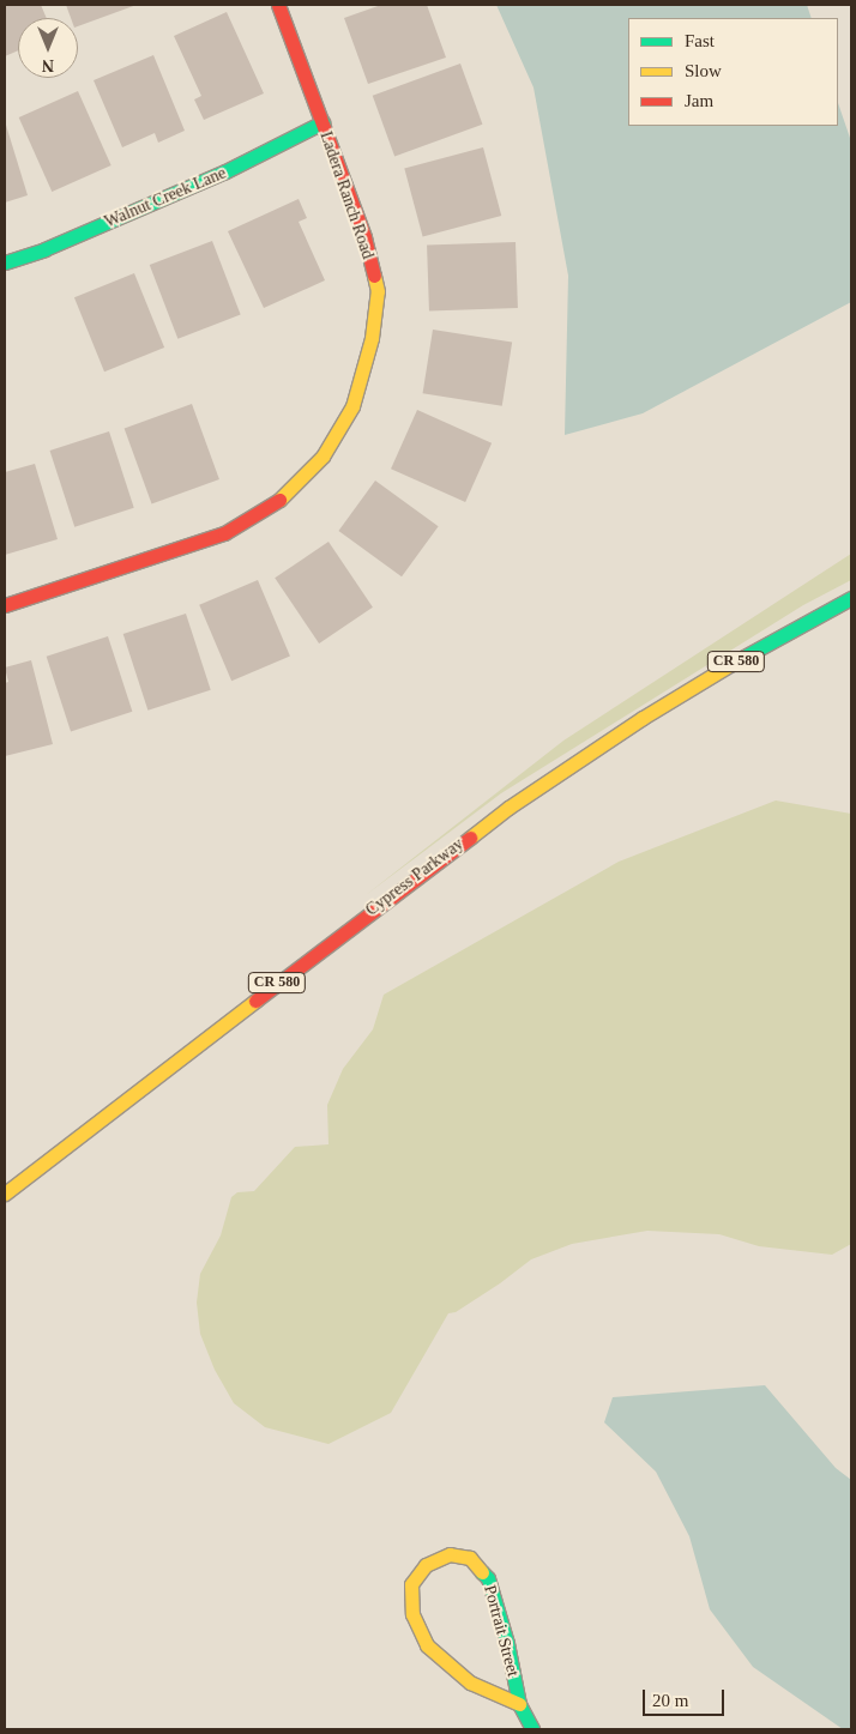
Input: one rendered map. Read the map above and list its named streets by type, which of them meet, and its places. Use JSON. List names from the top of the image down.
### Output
{
  "streets": {
    "street": [
      "Ladera Ranch Road",
      "Walnut Creek Lane",
      "CR 580",
      "Cypress Parkway",
      "Portrait Street"
    ]
  },
  "crossings": [
    ["Ladera Ranch Road", "Walnut Creek Lane"]
  ],
  "legend": ["Fast", "Slow", "Jam"],
  "scale_bar": "20 m",
  "north": "bottom"
}
